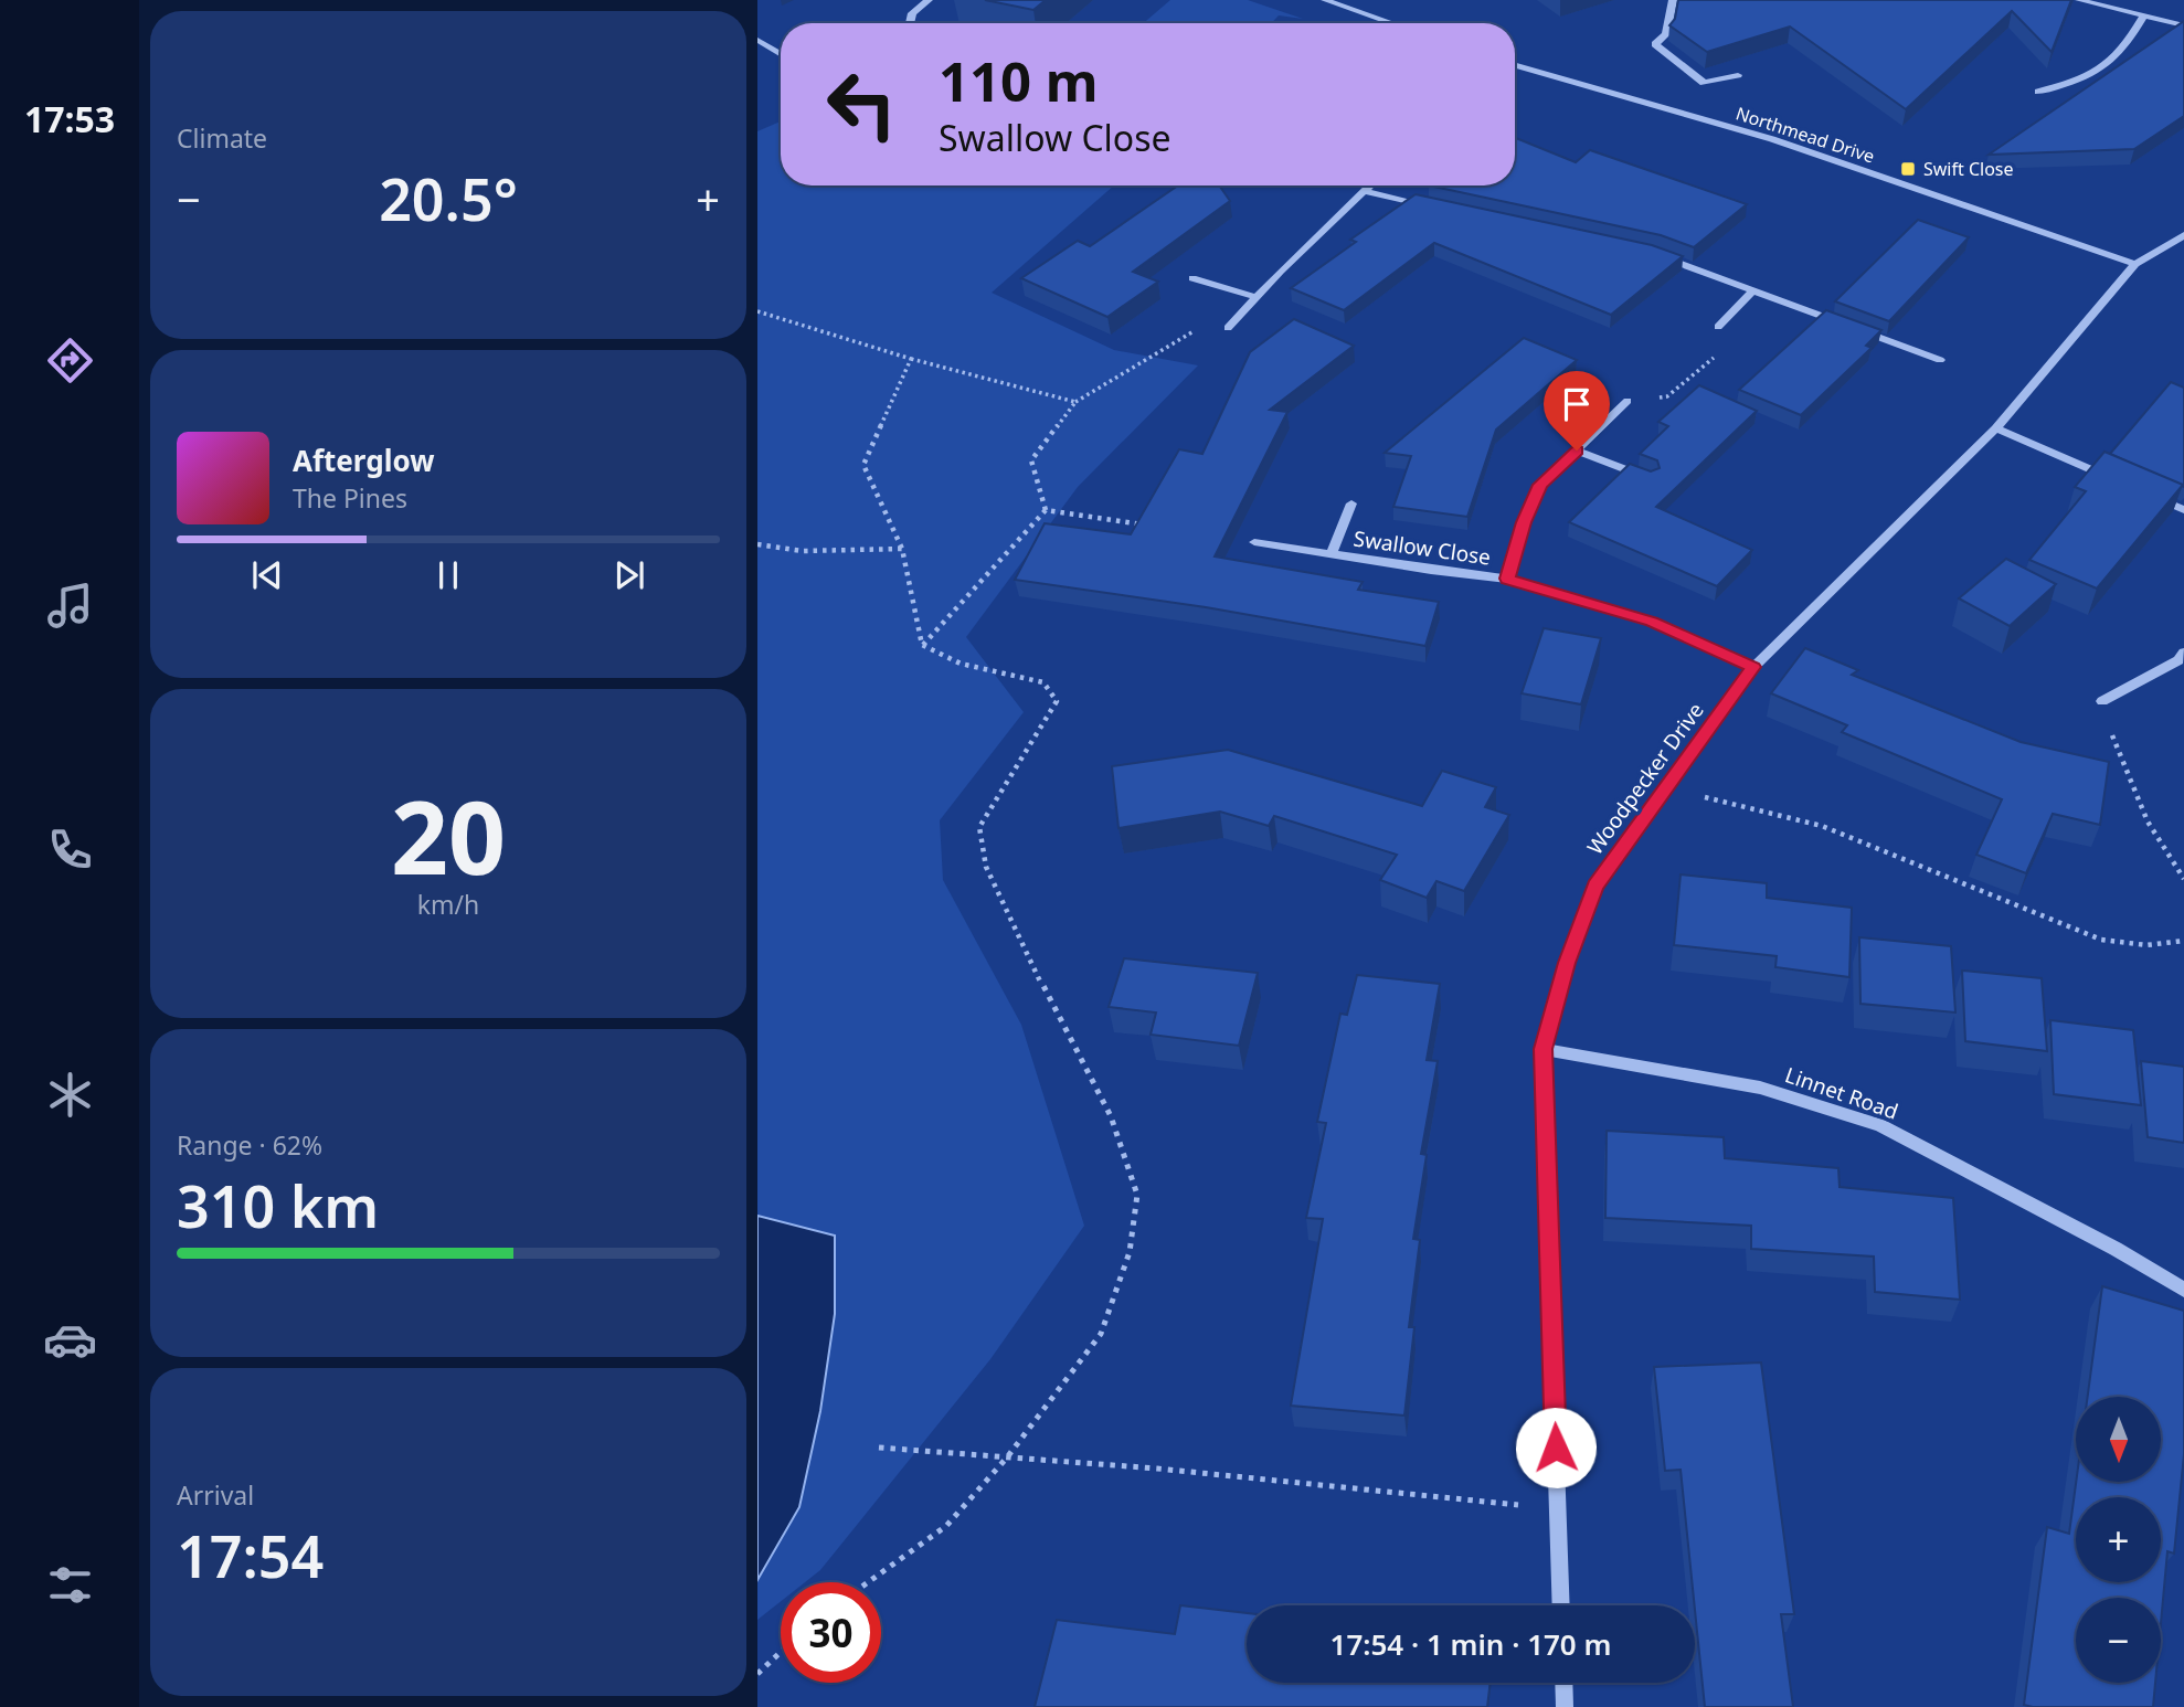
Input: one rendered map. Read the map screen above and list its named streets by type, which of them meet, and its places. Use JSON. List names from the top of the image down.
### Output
{
  "streets": {
    "street": [
      "Northmead Drive",
      "Swallow Close",
      "Woodpecker Drive",
      "Linnet Road"
    ]
  },
  "crossings": [
    ["Northmead Drive", "Woodpecker Drive"],
    ["Swallow Close", "Woodpecker Drive"],
    ["Woodpecker Drive", "Linnet Road"]
  ],
  "places": {
    "transit": ["Swift Close"]
  },
  "north": "bottom",
  "page": {
    "tabs": "17:53",
    "tile": [
      "Climate",
      ["20", "km/h"],
      ["Range · 62%", "310 km"],
      ["Arrival", "17:54"]
    ],
    "turn": ["110 m", "Swallow Close"],
    "heat": ["−", "20.5°", "+"],
    "song": ["Afterglow", "The Pines"],
    "map_buttons": ["+", "−"],
    "limit": "30",
    "trip": "17:54 · 1 min · 170 m"
  }
}
